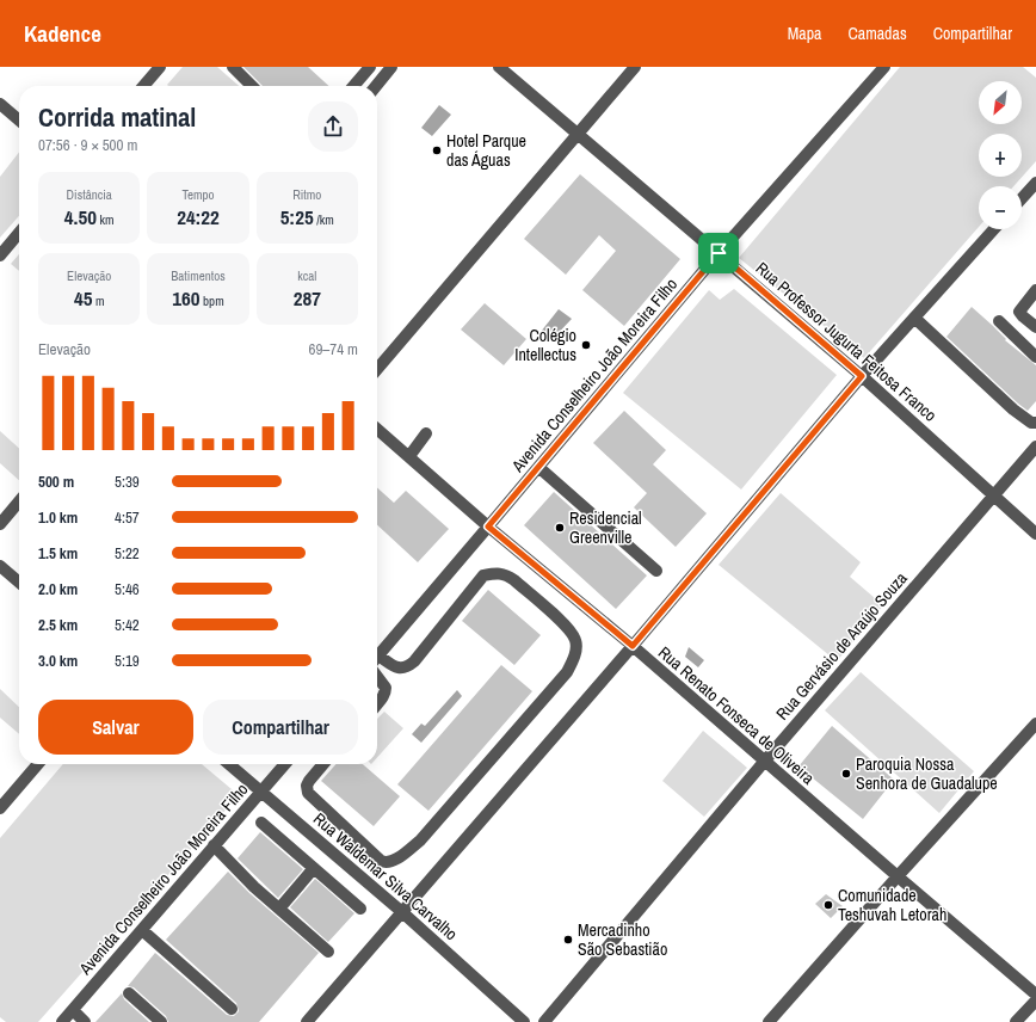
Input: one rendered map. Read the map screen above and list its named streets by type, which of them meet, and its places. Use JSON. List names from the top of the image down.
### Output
{
  "streets": {
    "street": [
      "Rua Professor Jugurta Feitosa Franco",
      "Avenida Conselheiro João Moreira Filho",
      "Rua Gervásio de Araújo Souza",
      "Rua Renato Fonseca de Oliveira",
      "Rua Waldemar Silva Carvalho"
    ]
  },
  "crossings": [
    ["Rua Professor Jugurta Feitosa Franco", "Avenida Conselheiro João Moreira Filho"],
    ["Rua Professor Jugurta Feitosa Franco", "Rua Gervásio de Araújo Souza"],
    ["Avenida Conselheiro João Moreira Filho", "Rua Renato Fonseca de Oliveira"],
    ["Avenida Conselheiro João Moreira Filho", "Rua Waldemar Silva Carvalho"],
    ["Rua Gervásio de Araújo Souza", "Rua Renato Fonseca de Oliveira"]
  ],
  "places": [
    "Hotel Parque das Águas",
    "Colégio Intellectus",
    "Residencial Greenville",
    "Paroquia Nossa Senhora de Guadalupe",
    "Comunidade Teshuvah Letorah",
    "Mercadinho São Sebastião"
  ],
  "north": "bottom left",
  "page": {
    "header": "Kadence",
    "nav": ["Mapa", "Camadas", "Compartilhar"],
    "map_buttons": ["+", "−"],
    "heading": ["Corrida matinal", "07:56 · 9 × 500 m"],
    "stats": [
      ["Distância", "4.50 km"],
      ["Tempo", "24:22"],
      ["Ritmo", "5:25 /km"],
      ["Elevação", "45 m"],
      ["Batimentos", "160 bpm"],
      ["kcal", "287"]
    ],
    "chart": ["Elevação", "69–74 m"],
    "list": [
      {
        "name": "500 m",
        "note": "5:39"
      },
      {
        "name": "1.0 km",
        "note": "4:57"
      },
      {
        "name": "1.5 km",
        "note": "5:22"
      },
      {
        "name": "2.0 km",
        "note": "5:46"
      },
      {
        "name": "2.5 km",
        "note": "5:42"
      },
      {
        "name": "3.0 km",
        "note": "5:19"
      }
    ],
    "buttons": ["Salvar", "Compartilhar"]
  }
}
